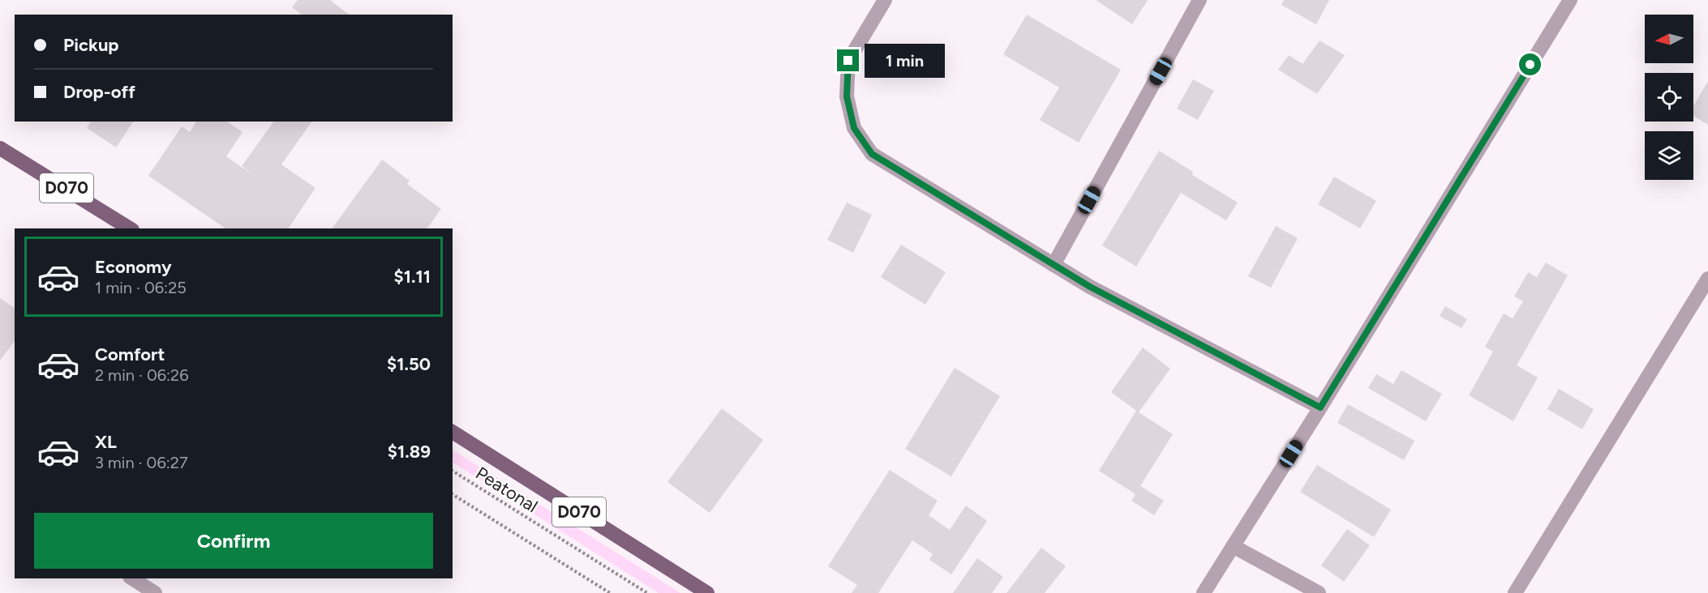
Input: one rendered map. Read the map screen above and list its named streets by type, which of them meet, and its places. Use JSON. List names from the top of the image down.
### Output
{
  "streets": {
    "main road": ["D070"],
    "path": ["Peatonal"]
  },
  "north": "left",
  "page": {
    "banner": ["Pickup", "Drop-off"],
    "bubble": "1 min",
    "list": [
      {
        "name": "Economy",
        "note": "1 min · 06:25",
        "value": "$1.11"
      },
      {
        "name": "Comfort",
        "note": "2 min · 06:26",
        "value": "$1.50"
      },
      {
        "name": "XL",
        "note": "3 min · 06:27",
        "value": "$1.89"
      }
    ],
    "buttons": "Confirm"
  }
}
